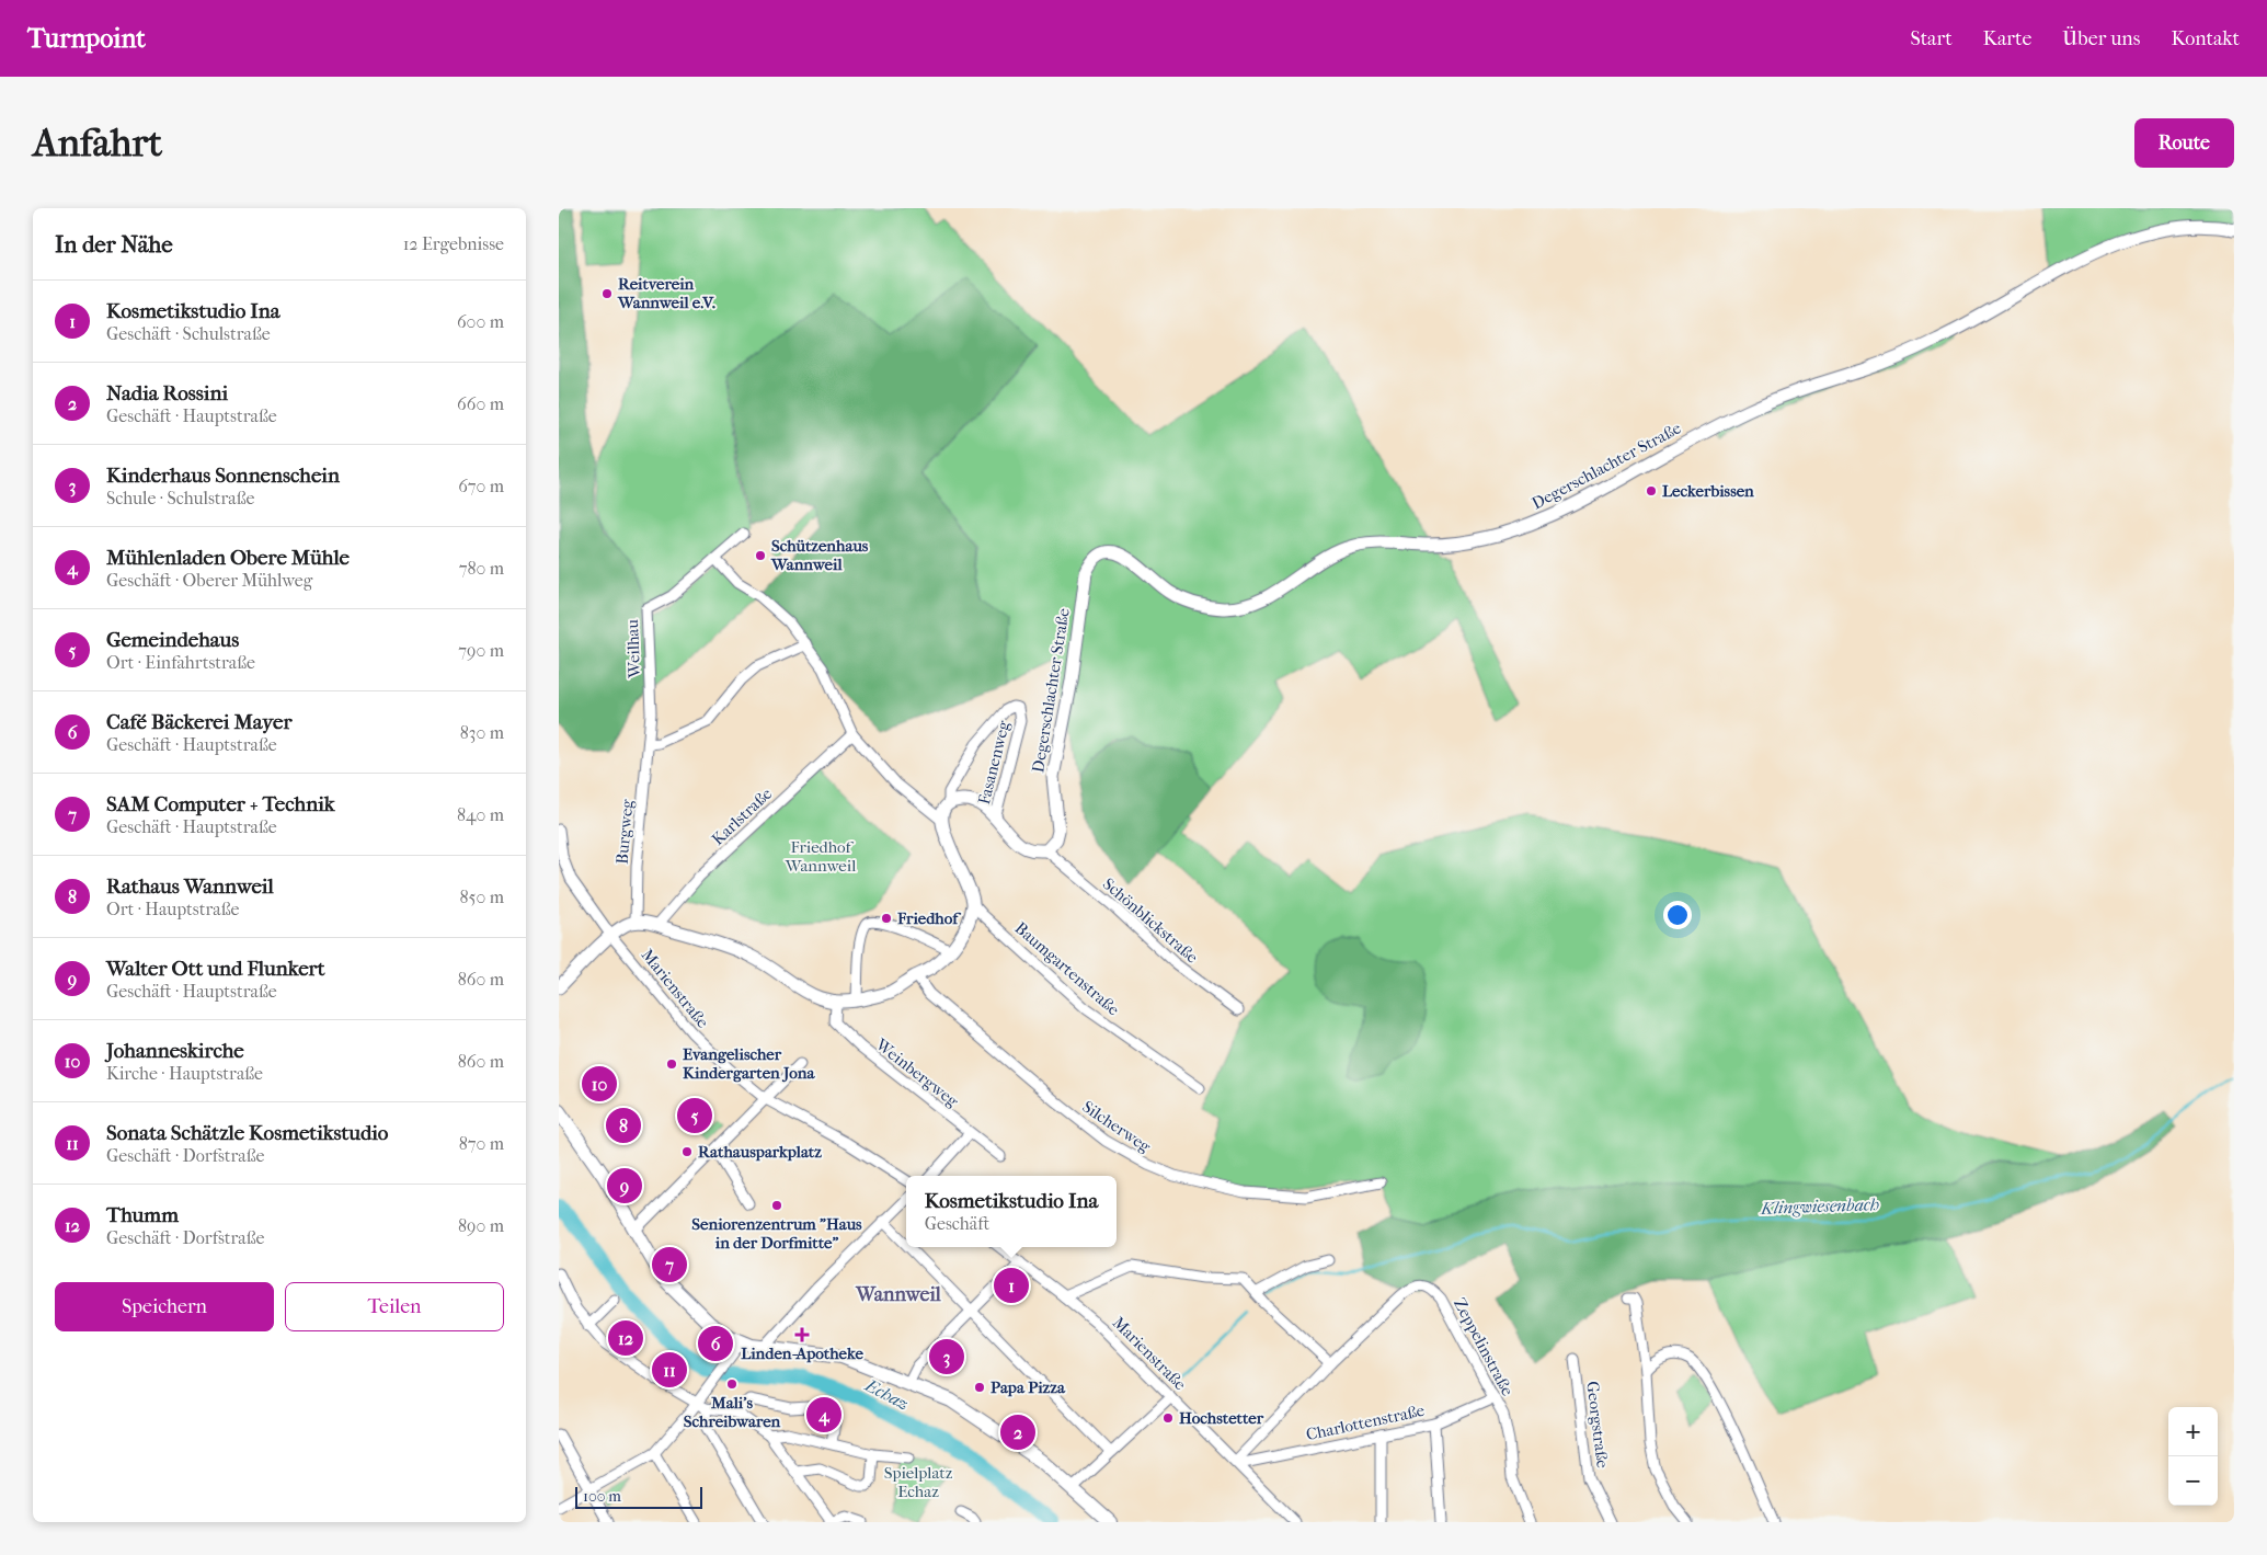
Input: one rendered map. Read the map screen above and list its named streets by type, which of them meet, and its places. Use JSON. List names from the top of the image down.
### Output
{
  "streets": {
    "street": [
      "Degerschlachter Straße",
      "Weilhau",
      "Fasanenweg",
      "Karlstraße",
      "Burgweg",
      "Schönblickstraße",
      "Baumgartenstraße",
      "Marienstraße",
      "Weinbergweg",
      "Silcherweg",
      "Zeppelinstraße",
      "Charlottenstraße",
      "Georgstraße"
    ]
  },
  "crossings": [
    ["Degerschlachter Straße", "Schönblickstraße"],
    ["Weilhau", "Burgweg"],
    ["Marienstraße", "Zeppelinstraße"],
    ["Marienstraße", "Charlottenstraße"],
    ["Zeppelinstraße", "Charlottenstraße"]
  ],
  "districts": ["Wannweil"],
  "water": ["Klingwiesenbach", "Echaz"],
  "parks": ["Friedhof Wannweil", "Spielplatz Echaz"],
  "places": {
    "other": [
      "Reitverein Wannweil e.V.",
      "Leckerbissen",
      "Schützenhaus Wannweil",
      "Friedhof",
      "Evangelischer Kindergarten Jona",
      "Rathausparkplatz",
      "Seniorenzentrum \"Haus in der Dorfmitte\"",
      "Mali's Schreibwaren",
      "Papa Pizza",
      "Hochstetter"
    ],
    "health": ["Linden-Apotheke"]
  },
  "scale_bar": "100 m",
  "page": {
    "header": "Turnpoint",
    "nav": [
      "Start",
      "Karte",
      "Über uns",
      "Kontakt"
    ],
    "buttons": [
      "Route",
      ["Speichern", "Teilen"]
    ],
    "title": "Anfahrt",
    "heading": ["In der Nähe", "12 Ergebnisse"],
    "list": [
      {
        "mark": "1",
        "name": "Kosmetikstudio Ina",
        "note": "Geschäft · Schulstraße",
        "value": "600 m"
      },
      {
        "mark": "2",
        "name": "Nadia Rossini",
        "note": "Geschäft · Hauptstraße",
        "value": "660 m"
      },
      {
        "mark": "3",
        "name": "Kinderhaus Sonnenschein",
        "note": "Schule · Schulstraße",
        "value": "670 m"
      },
      {
        "mark": "4",
        "name": "Mühlenladen Obere Mühle",
        "note": "Geschäft · Oberer Mühlweg",
        "value": "780 m"
      },
      {
        "mark": "5",
        "name": "Gemeindehaus",
        "note": "Ort · Einfahrtstraße",
        "value": "790 m"
      },
      {
        "mark": "6",
        "name": "Café Bäckerei Mayer",
        "note": "Geschäft · Hauptstraße",
        "value": "830 m"
      },
      {
        "mark": "7",
        "name": "SAM Computer + Technik",
        "note": "Geschäft · Hauptstraße",
        "value": "840 m"
      },
      {
        "mark": "8",
        "name": "Rathaus Wannweil",
        "note": "Ort · Hauptstraße",
        "value": "850 m"
      },
      {
        "mark": "9",
        "name": "Walter Ott und Flunkert",
        "note": "Geschäft · Hauptstraße",
        "value": "860 m"
      },
      {
        "mark": "10",
        "name": "Johanneskirche",
        "note": "Kirche · Hauptstraße",
        "value": "860 m"
      },
      {
        "mark": "11",
        "name": "Sonata Schätzle Kosmetikstudio",
        "note": "Geschäft · Dorfstraße",
        "value": "870 m"
      },
      {
        "mark": "12",
        "name": "Thumm",
        "note": "Geschäft · Dorfstraße",
        "value": "890 m"
      }
    ],
    "pins": [
      "10",
      "5",
      "8",
      "9",
      "7",
      "1",
      "12",
      "6",
      "3",
      "11",
      "4",
      "2"
    ],
    "popup": ["Kosmetikstudio Ina", "Geschäft"],
    "map_buttons": ["+", "−"],
    "scale": "100 m"
  }
}
